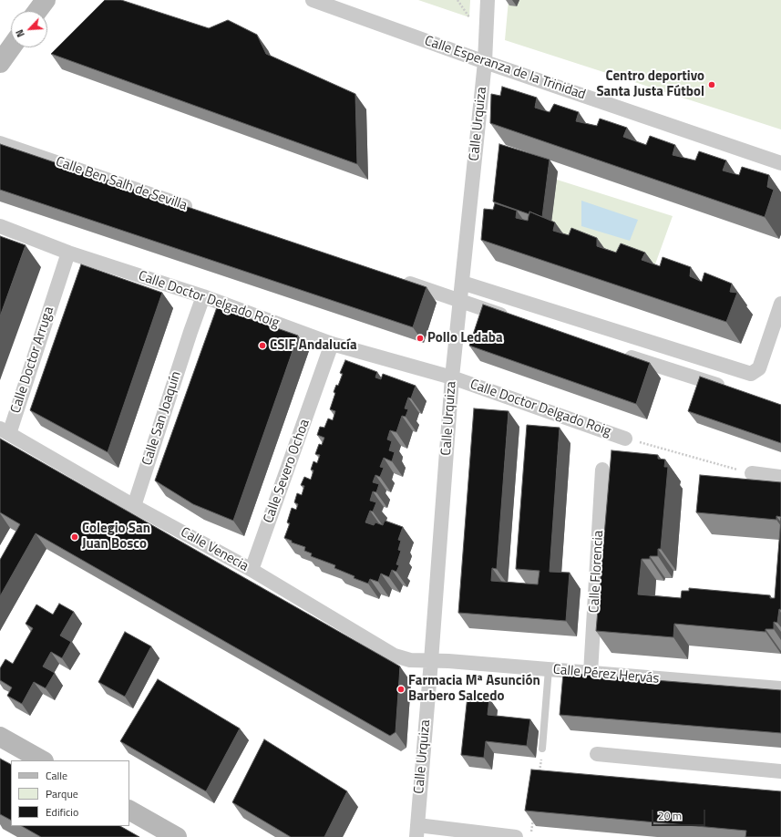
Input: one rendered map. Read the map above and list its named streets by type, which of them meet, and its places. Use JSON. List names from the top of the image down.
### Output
{
  "streets": {
    "street": [
      "Calle Esperanza de la Trinidad",
      "Calle Urquiza",
      "Calle Ben Salh de Sevilla",
      "Calle Doctor Delgado Roig",
      "Calle Doctor Arruga",
      "Calle San Joaquín",
      "Calle Severo Ochoa",
      "Calle Venecia",
      "Calle Florencia",
      "Calle Pérez Hervás"
    ]
  },
  "crossings": [
    ["Calle Esperanza de la Trinidad", "Calle Urquiza"],
    ["Calle Urquiza", "Calle Doctor Delgado Roig"],
    ["Calle Urquiza", "Calle Venecia"],
    ["Calle Urquiza", "Calle Pérez Hervás"],
    ["Calle Doctor Delgado Roig", "Calle Doctor Arruga"],
    ["Calle Doctor Delgado Roig", "Calle San Joaquín"],
    ["Calle Doctor Delgado Roig", "Calle Severo Ochoa"],
    ["Calle Doctor Arruga", "Calle Venecia"],
    ["Calle San Joaquín", "Calle Venecia"],
    ["Calle Severo Ochoa", "Calle Venecia"],
    ["Calle Venecia", "Calle Pérez Hervás"],
    ["Calle Florencia", "Calle Pérez Hervás"]
  ],
  "places": [
    "Centro deportivo Santa Justa Fútbol",
    "Pollo Ledaba",
    "CSIF Andalucía",
    "Colegio San Juan Bosco",
    "Farmacia Mª Asunción Barbero Salcedo"
  ],
  "legend": ["Calle", "Parque", "Edificio"],
  "scale_bar": "20 m",
  "north": "bottom left"
}
